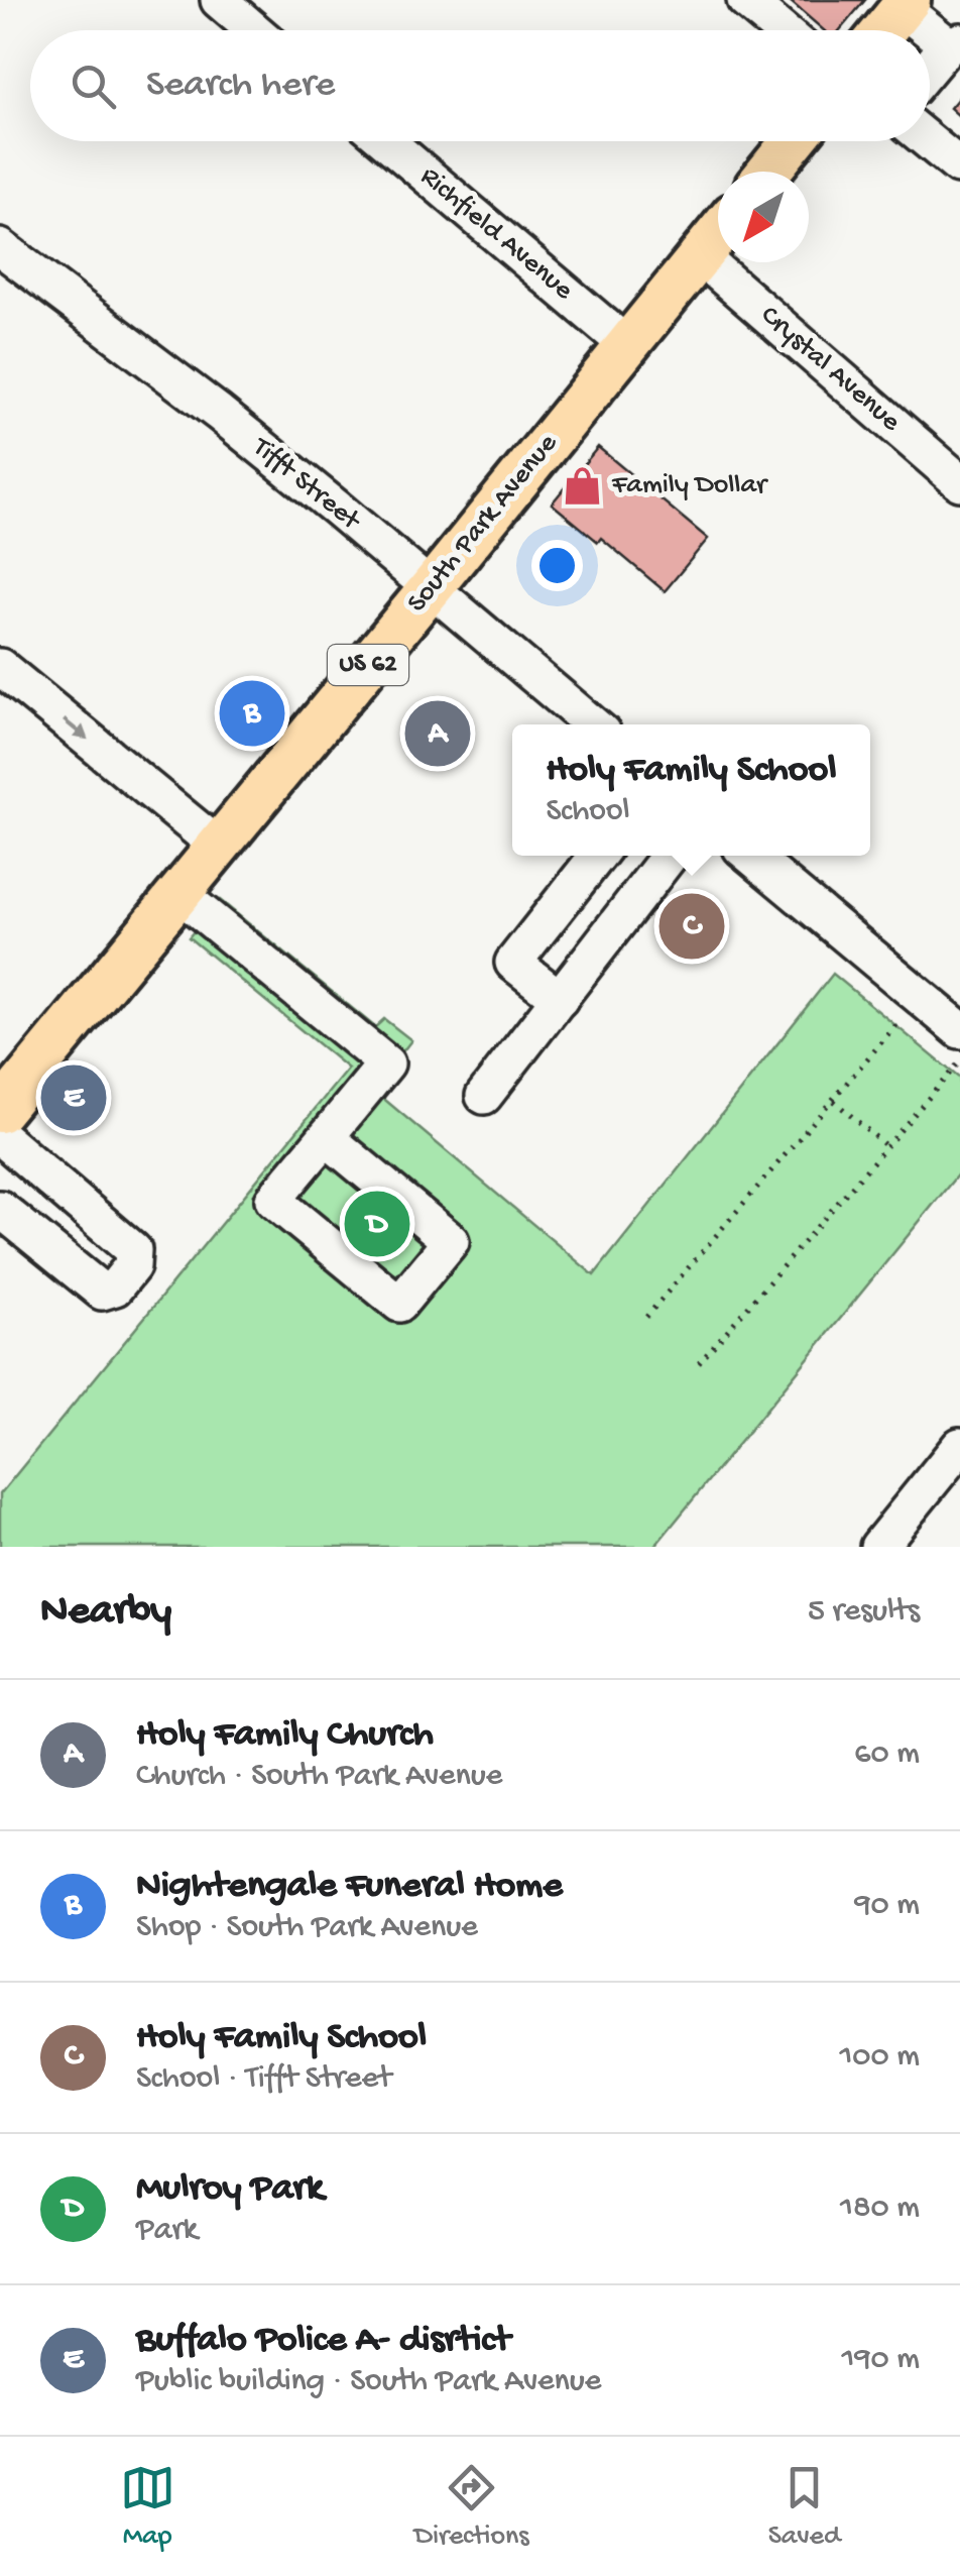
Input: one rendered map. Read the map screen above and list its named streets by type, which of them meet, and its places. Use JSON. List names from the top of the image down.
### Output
{
  "streets": {
    "main road": ["South Park Avenue", "US 62"],
    "street": ["Richfield Avenue", "Crystal Avenue", "Tifft Street"]
  },
  "crossings": [
    ["Richfield Avenue", "South Park Avenue"],
    ["Crystal Avenue", "South Park Avenue"],
    ["Tifft Street", "South Park Avenue"]
  ],
  "places": {
    "shop": ["Family Dollar"]
  },
  "north": "bottom left",
  "page": {
    "search": "Search here",
    "pins": [
      "B",
      "A",
      "C",
      "E",
      "D"
    ],
    "popup": ["Holy Family School", "School"],
    "heading": ["Nearby", "5 results"],
    "list": [
      {
        "mark": "A",
        "name": "Holy Family Church",
        "note": "Church · South Park Avenue",
        "value": "60 m"
      },
      {
        "mark": "B",
        "name": "Nightengale Funeral Home",
        "note": "Shop · South Park Avenue",
        "value": "90 m"
      },
      {
        "mark": "C",
        "name": "Holy Family School",
        "note": "School · Tifft Street",
        "value": "100 m"
      },
      {
        "mark": "D",
        "name": "Mulroy Park",
        "note": "Park",
        "value": "180 m"
      },
      {
        "mark": "E",
        "name": "Buffalo Police A- disrtict",
        "note": "Public building · South Park Avenue",
        "value": "190 m"
      }
    ],
    "nav": ["Map", "Directions", "Saved"]
  }
}
